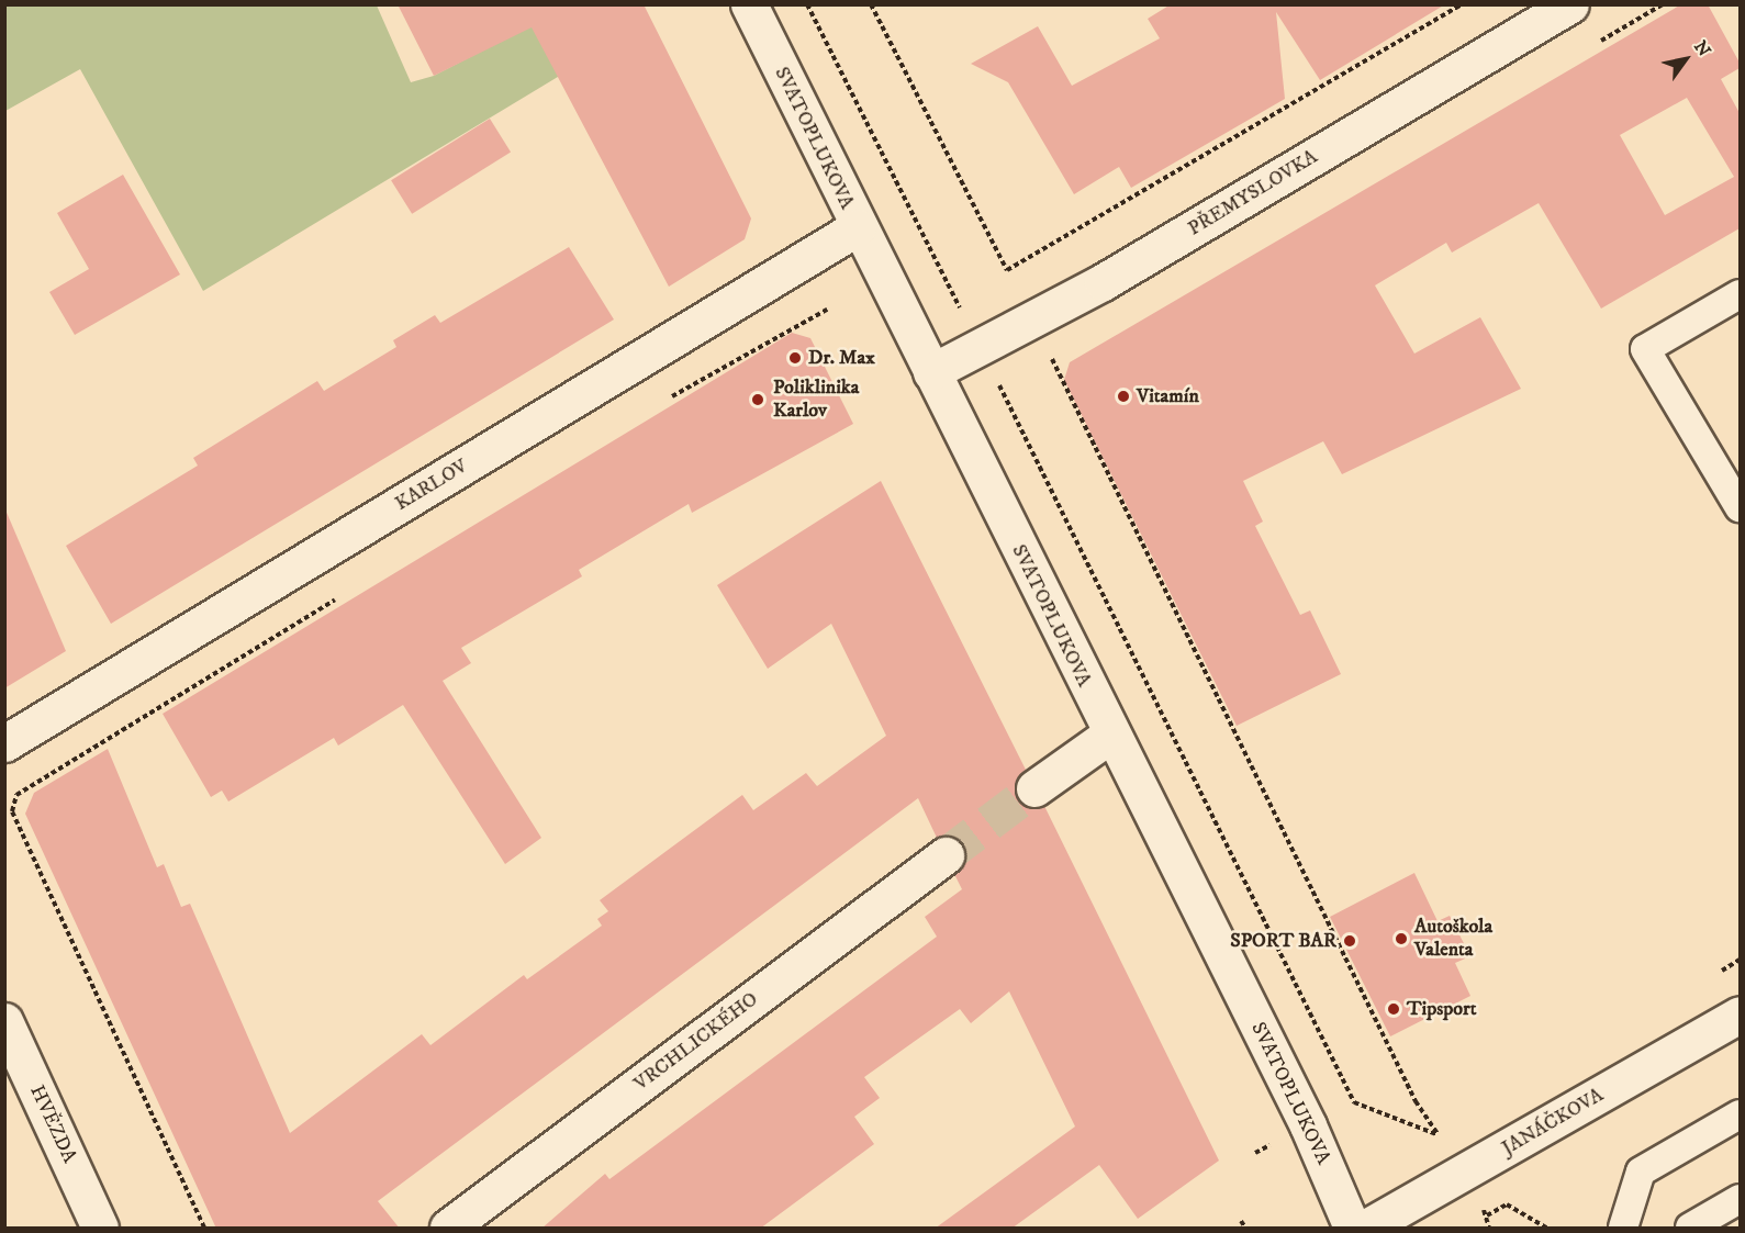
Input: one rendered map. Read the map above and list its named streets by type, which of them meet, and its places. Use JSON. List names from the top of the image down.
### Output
{
  "streets": {
    "street": [
      "SVATOPLUKOVA",
      "PŘEMYSLOVKA",
      "KARLOV",
      "VRCHLICKÉHO",
      "JANÁČKOVA",
      "HVĚZDA"
    ]
  },
  "crossings": [
    ["SVATOPLUKOVA", "PŘEMYSLOVKA"],
    ["SVATOPLUKOVA", "KARLOV"]
  ],
  "places": [
    "Dr. Max",
    "Vitamín",
    "Poliklinika Karlov",
    "Autoškola Valenta",
    "SPORT BAR",
    "Tipsport"
  ],
  "north": "top right"
}
